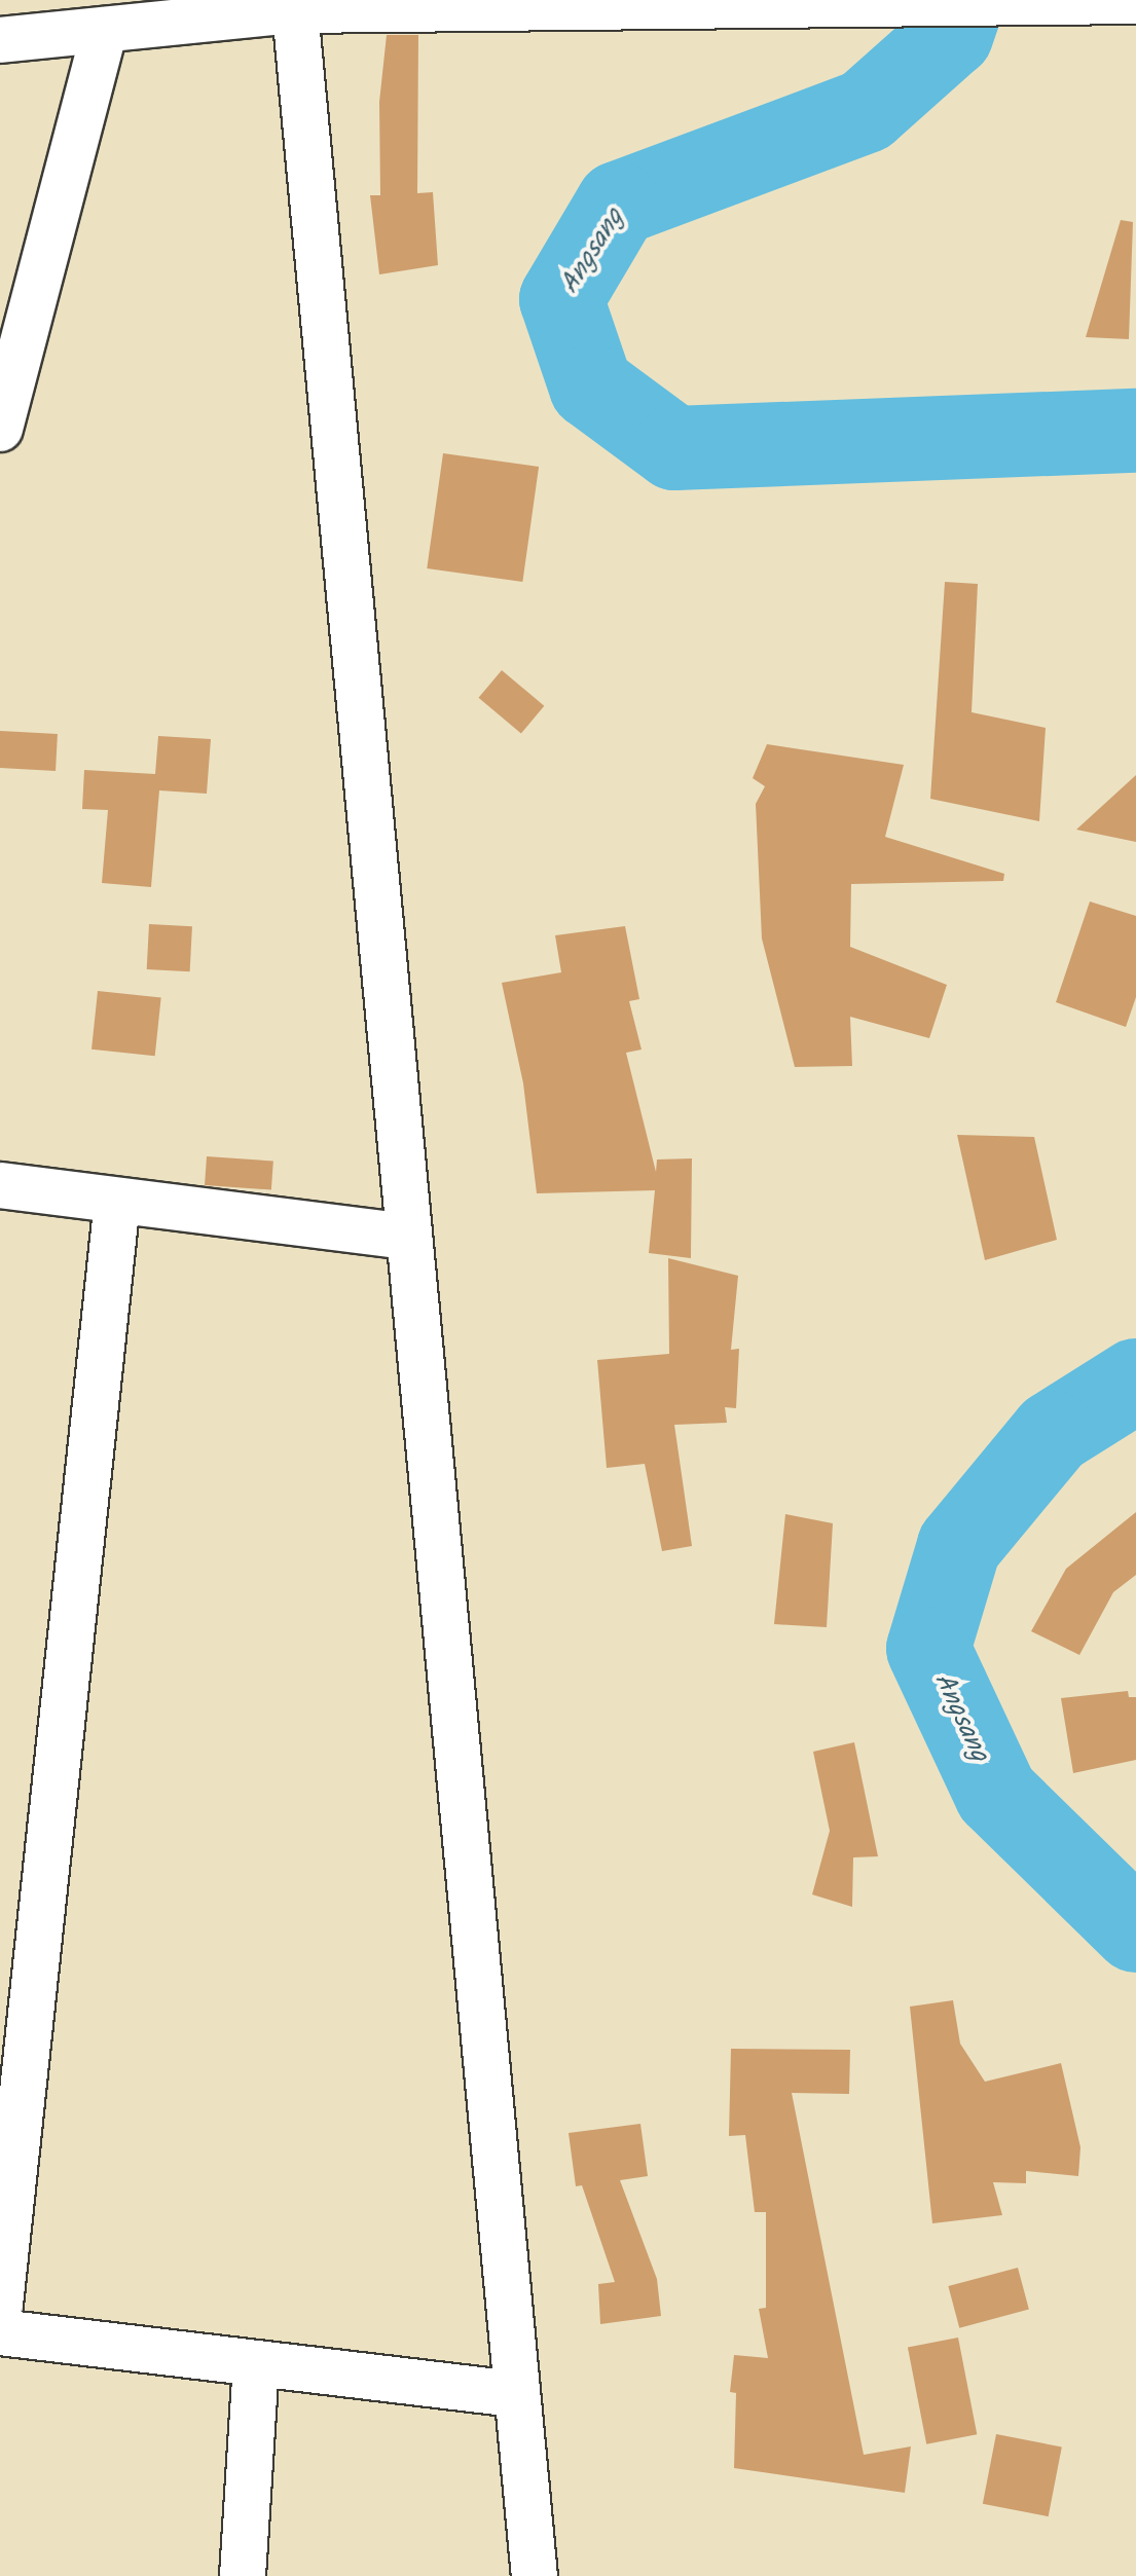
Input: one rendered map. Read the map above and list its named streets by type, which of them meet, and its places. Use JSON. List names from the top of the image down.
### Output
{
  "water": ["Angsang"]
}
